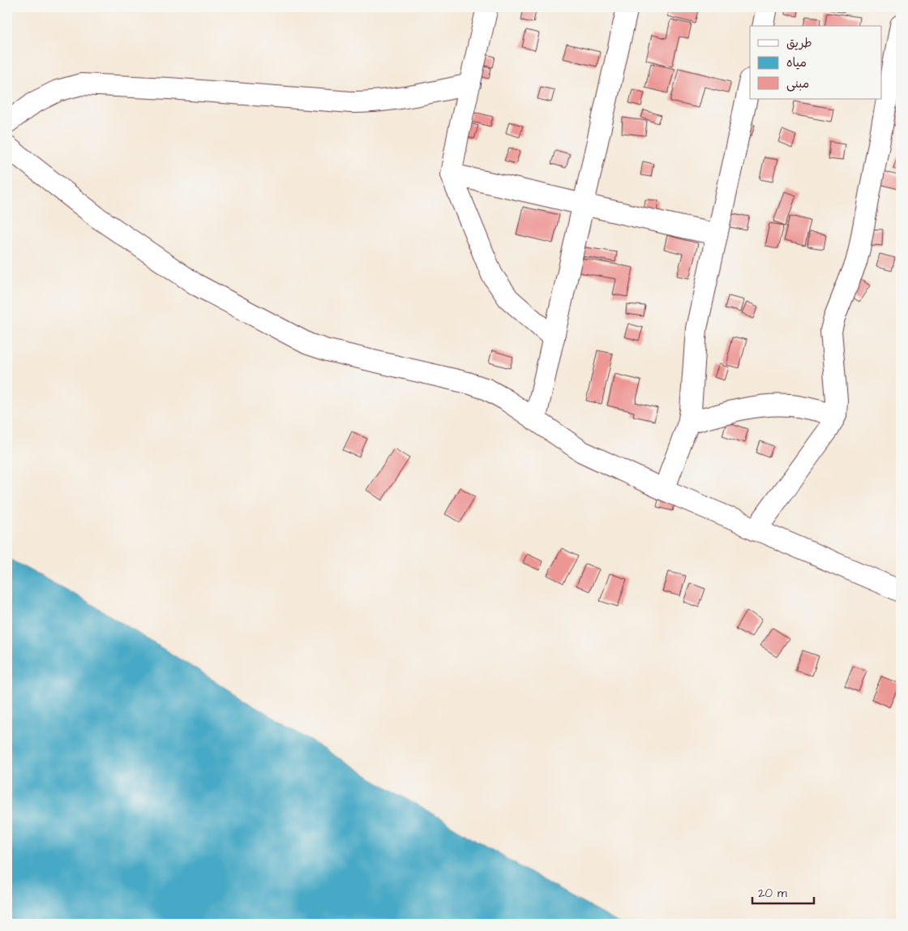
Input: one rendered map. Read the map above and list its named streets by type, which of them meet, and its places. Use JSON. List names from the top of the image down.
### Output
{
  "legend": ["طريق", "مياه", "مبنى"],
  "scale_bar": "20 m"
}
